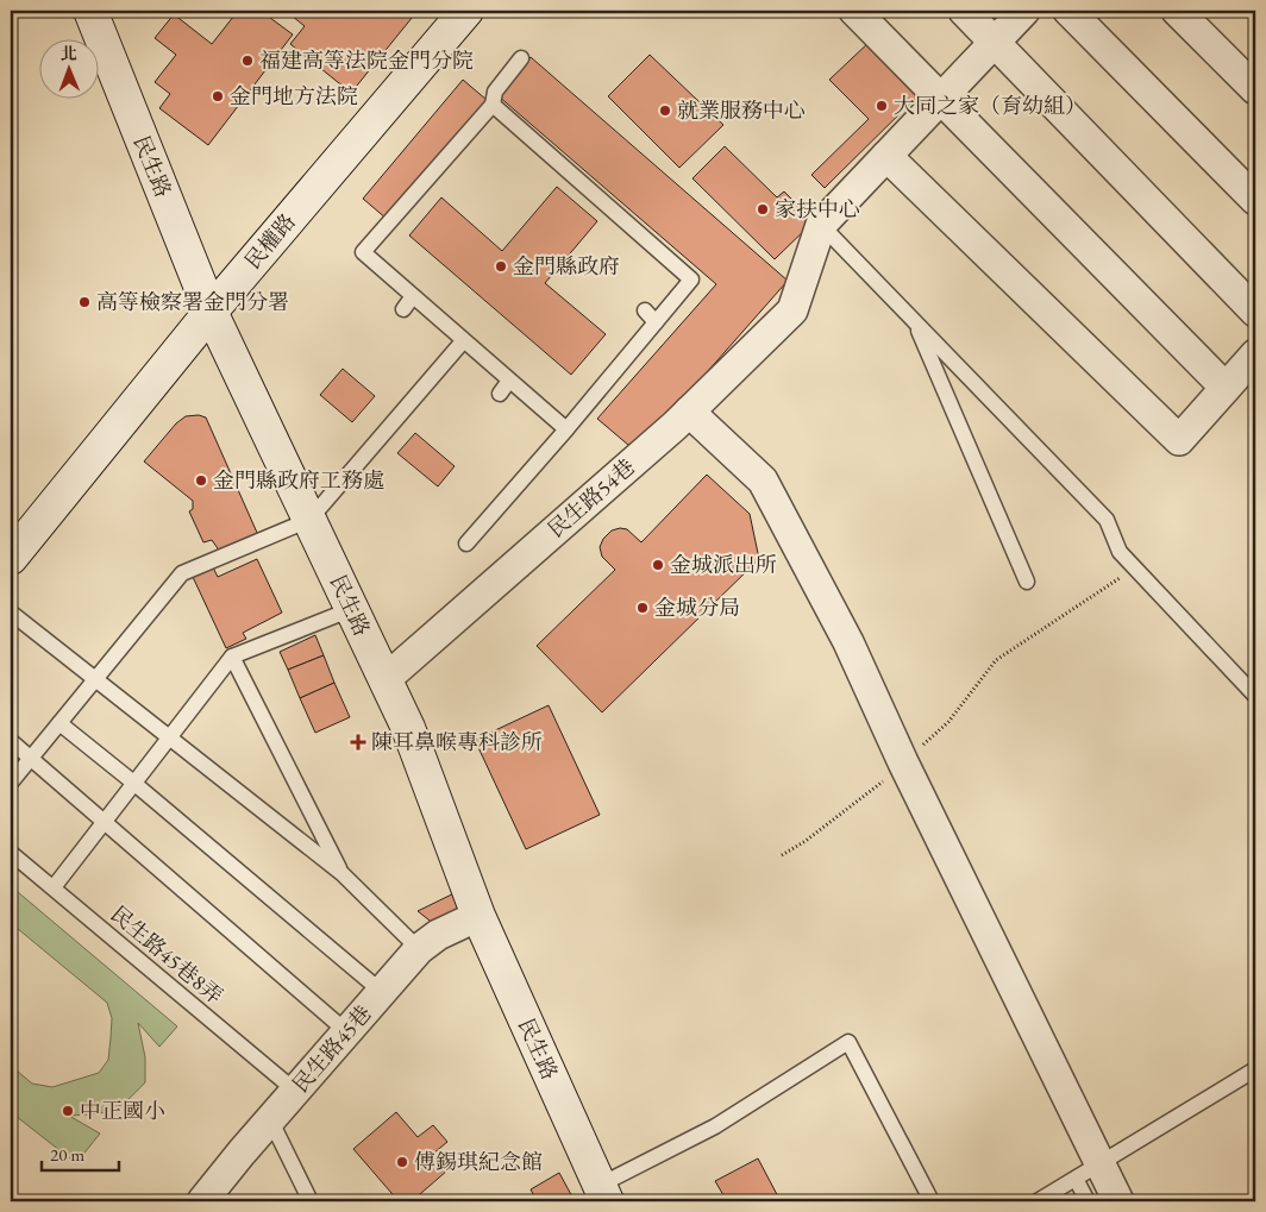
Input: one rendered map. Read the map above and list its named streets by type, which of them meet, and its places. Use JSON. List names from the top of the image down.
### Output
{
  "streets": {
    "main road": ["民生路", "民權路"],
    "street": ["民生路54巷", "民生路45巷"],
    "lane": ["民生路45巷8弄"]
  },
  "crossings": [
    ["民生路", "民權路"],
    ["民生路", "民生路54巷"],
    ["民生路", "民生路45巷"],
    ["民生路45巷8弄", "民生路45巷"]
  ],
  "places": {
    "other": [
      "福建高等法院金門分院",
      "金門地方法院",
      "大同之家（育幼組）",
      "就業服務中心",
      "家扶中心",
      "金門縣政府",
      "高等檢察署金門分署",
      "金門縣政府工務處",
      "金城派出所",
      "金城分局",
      "中正國小",
      "傅錫琪紀念館"
    ],
    "health": ["陳耳鼻喉專科診所"]
  },
  "scale_bar": "20 m",
  "north": "top"
}
